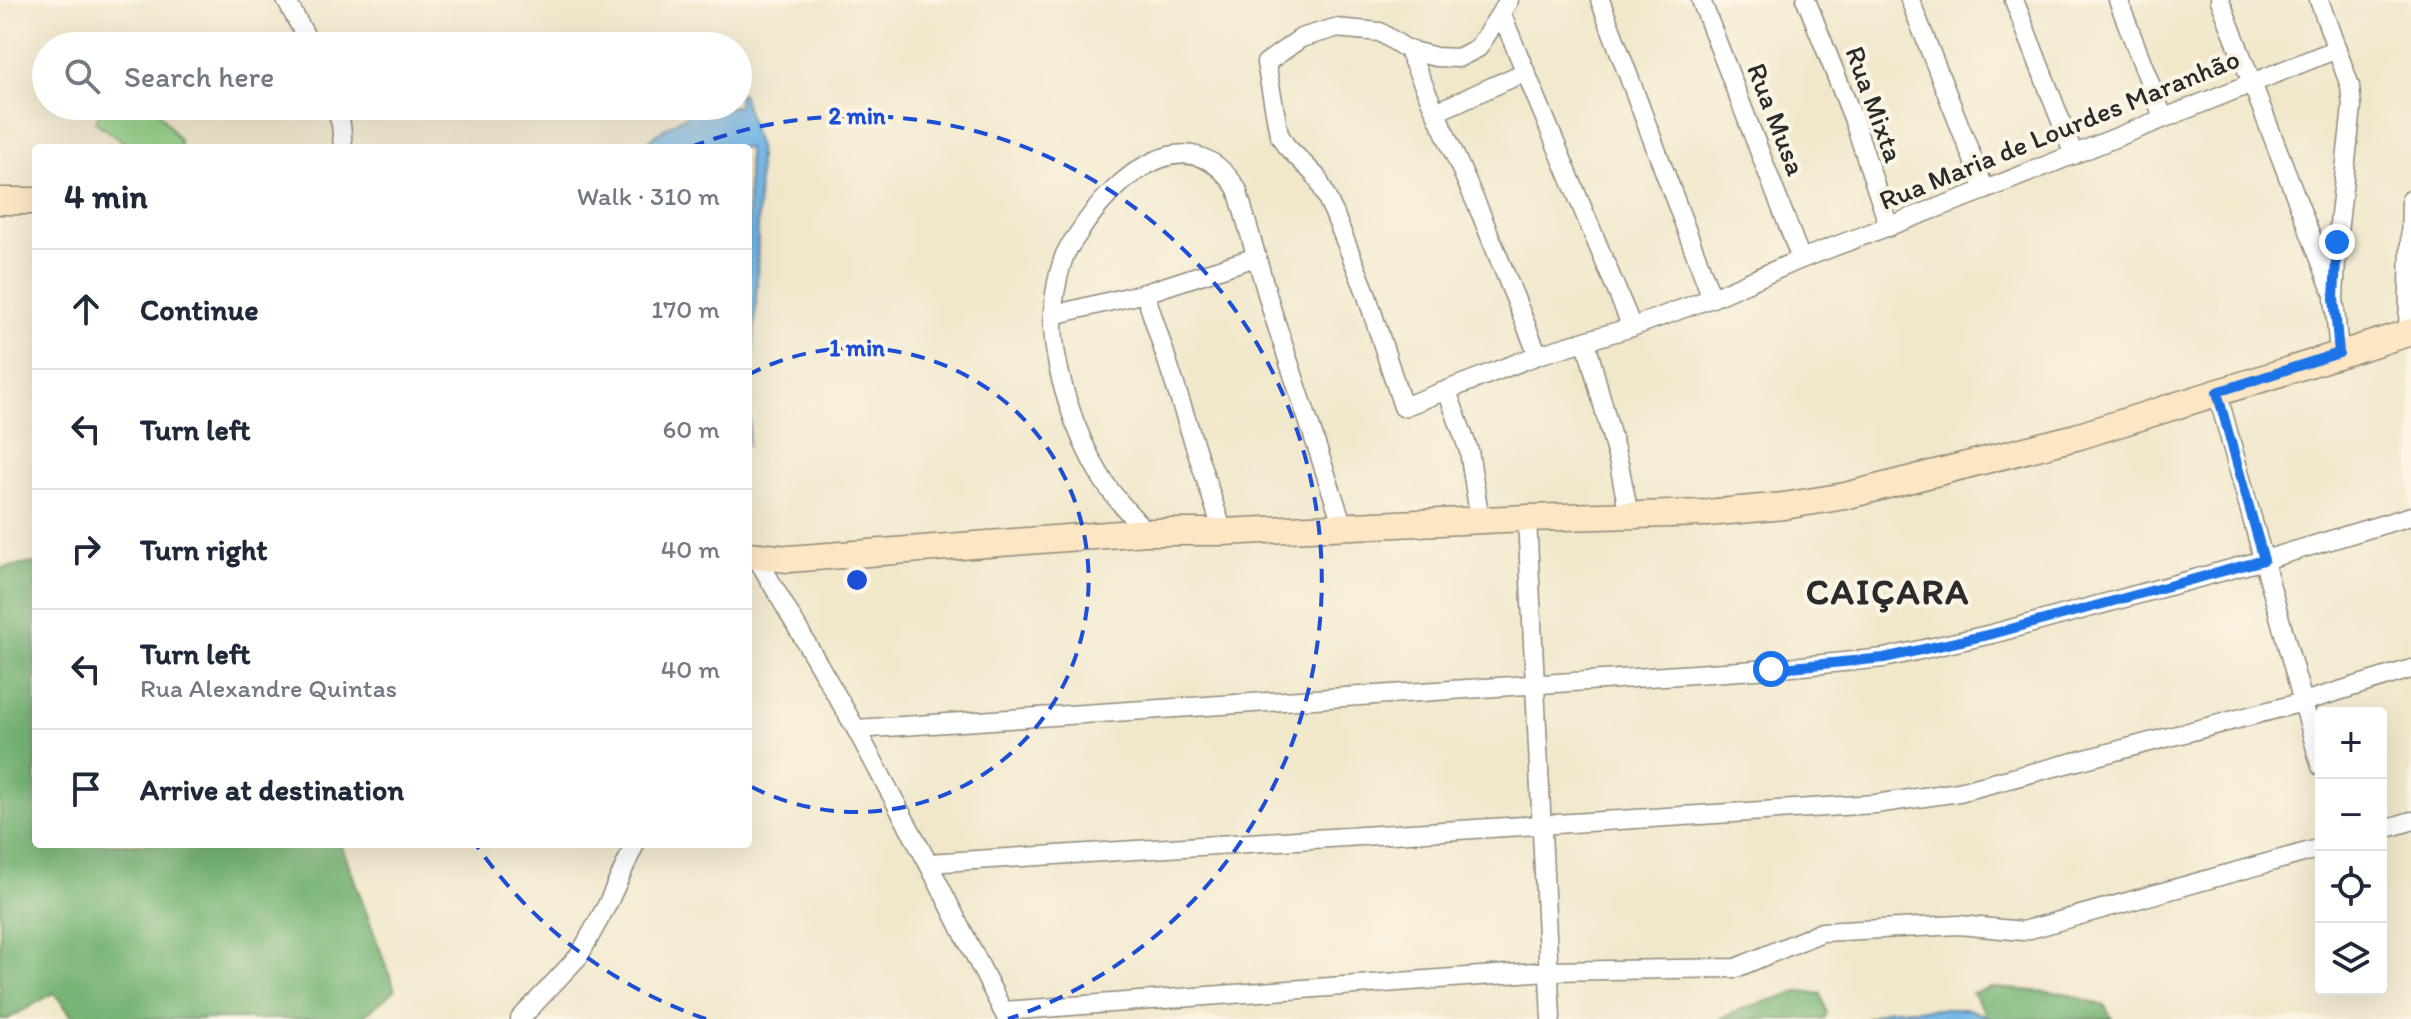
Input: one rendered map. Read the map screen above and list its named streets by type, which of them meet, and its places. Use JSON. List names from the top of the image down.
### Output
{
  "streets": {
    "street": ["Rua Mixta", "Rua Musa", "Rua Maria de Lourdes Maranhão"]
  },
  "crossings": [
    ["Rua Mixta", "Rua Maria de Lourdes Maranhão"],
    ["Rua Musa", "Rua Maria de Lourdes Maranhão"]
  ],
  "districts": ["CAIÇARA"],
  "page": {
    "search": "Search here",
    "heading": ["4 min", "Walk · 310 m"],
    "list": [
      ["Continue", "170 m"],
      ["Turn left", "60 m"],
      ["Turn right", "40 m"],
      ["Turn left", "Rua Alexandre Quintas", "40 m"],
      "Arrive at destination"
    ],
    "map_buttons": ["+", "−"]
  },
  "rings": ["2 min", "1 min"]
}
